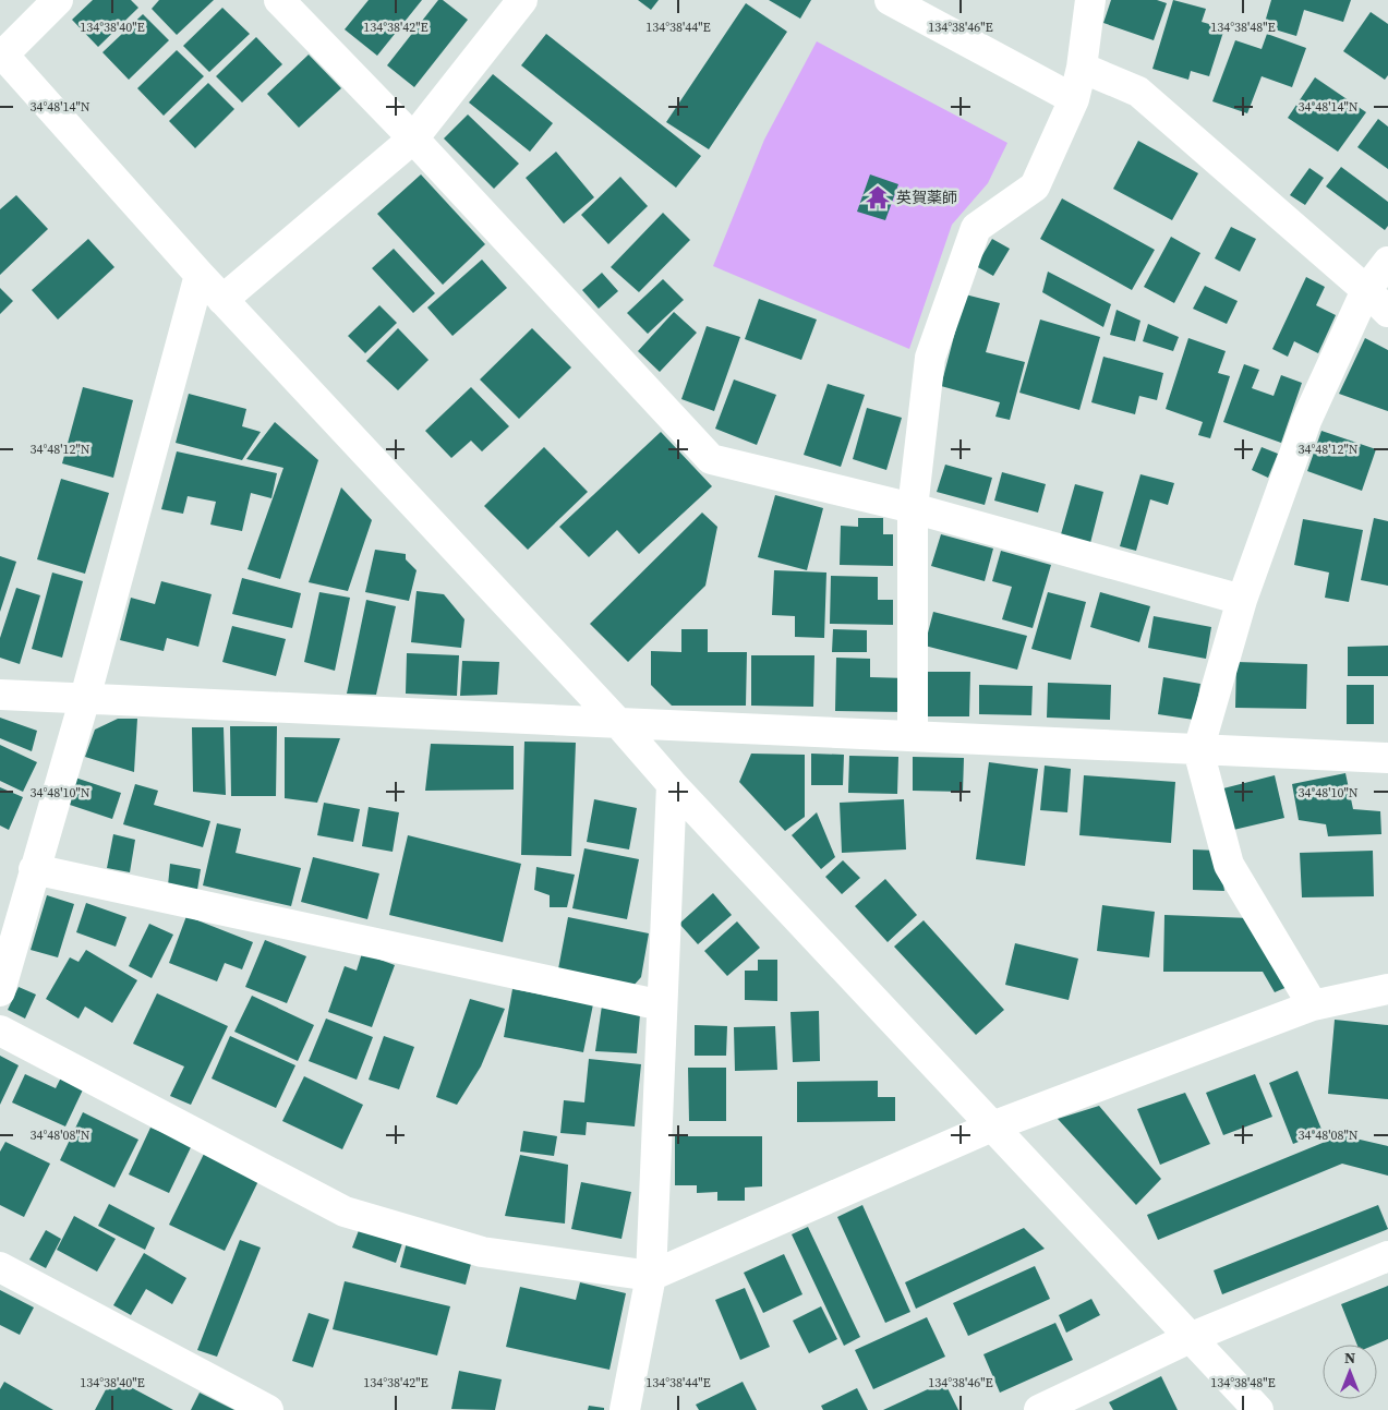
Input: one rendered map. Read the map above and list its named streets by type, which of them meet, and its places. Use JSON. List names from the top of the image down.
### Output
{
  "places": {
    "temple": ["英賀薬師"]
  },
  "north": "top",
  "coordinates": [
    "134°38'40\"E",
    "134°38'42\"E",
    "134°38'44\"E",
    "134°38'46\"E",
    "134°38'48\"E",
    "34°48'14\"N",
    "34°48'12\"N",
    "34°48'10\"N",
    "34°48'08\"N"
  ]
}
